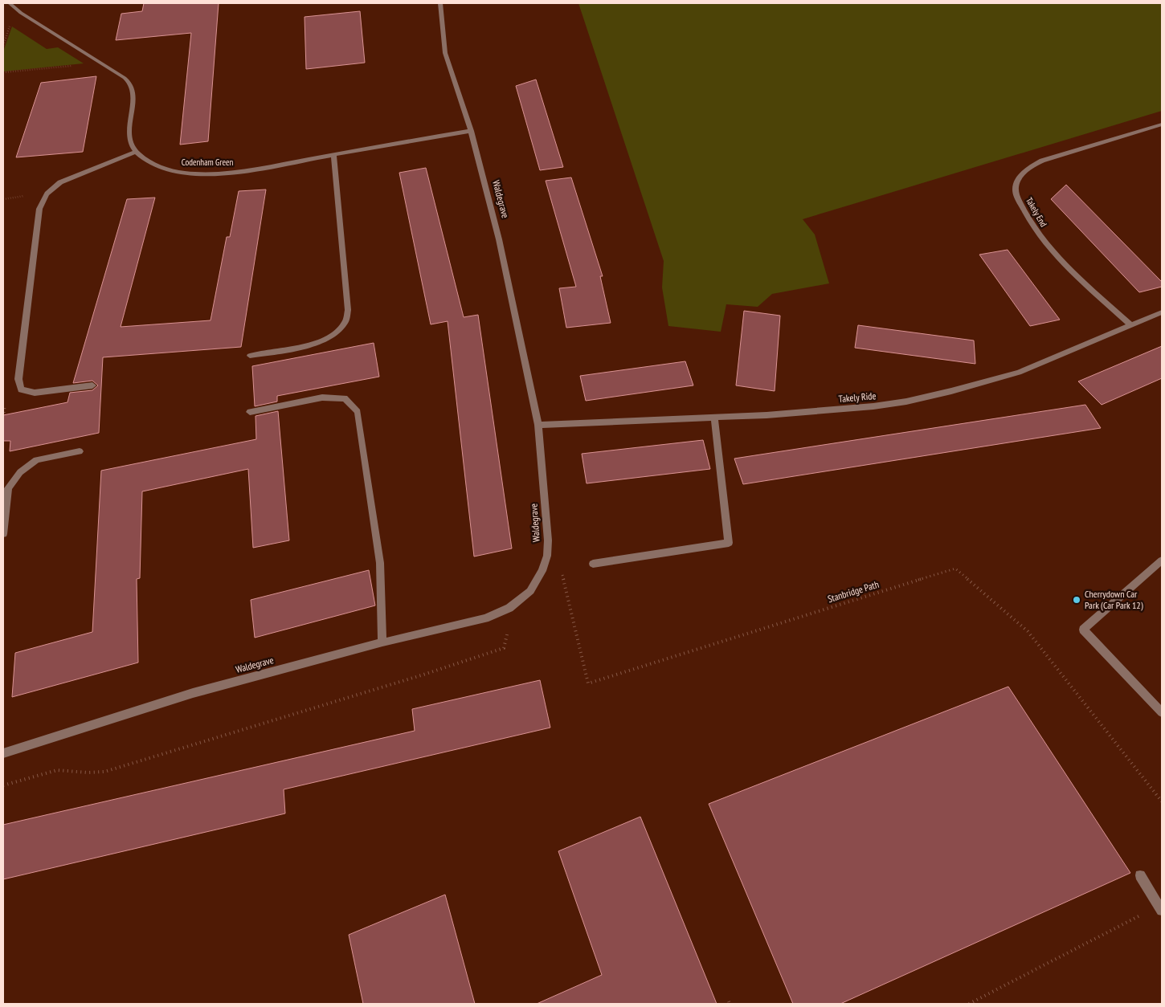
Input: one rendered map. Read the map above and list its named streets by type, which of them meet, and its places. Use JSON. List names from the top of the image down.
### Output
{
  "streets": {
    "street": [
      "Codenham Green",
      "Waldegrave",
      "Takely End",
      "Takely Ride"
    ],
    "path": ["Stanbridge Path"]
  },
  "crossings": [
    ["Codenham Green", "Waldegrave"],
    ["Waldegrave", "Takely Ride"],
    ["Waldegrave", "Stanbridge Path"],
    ["Takely End", "Takely Ride"]
  ],
  "places": ["Cherrydown Car Park (Car Park 12)"]
}
